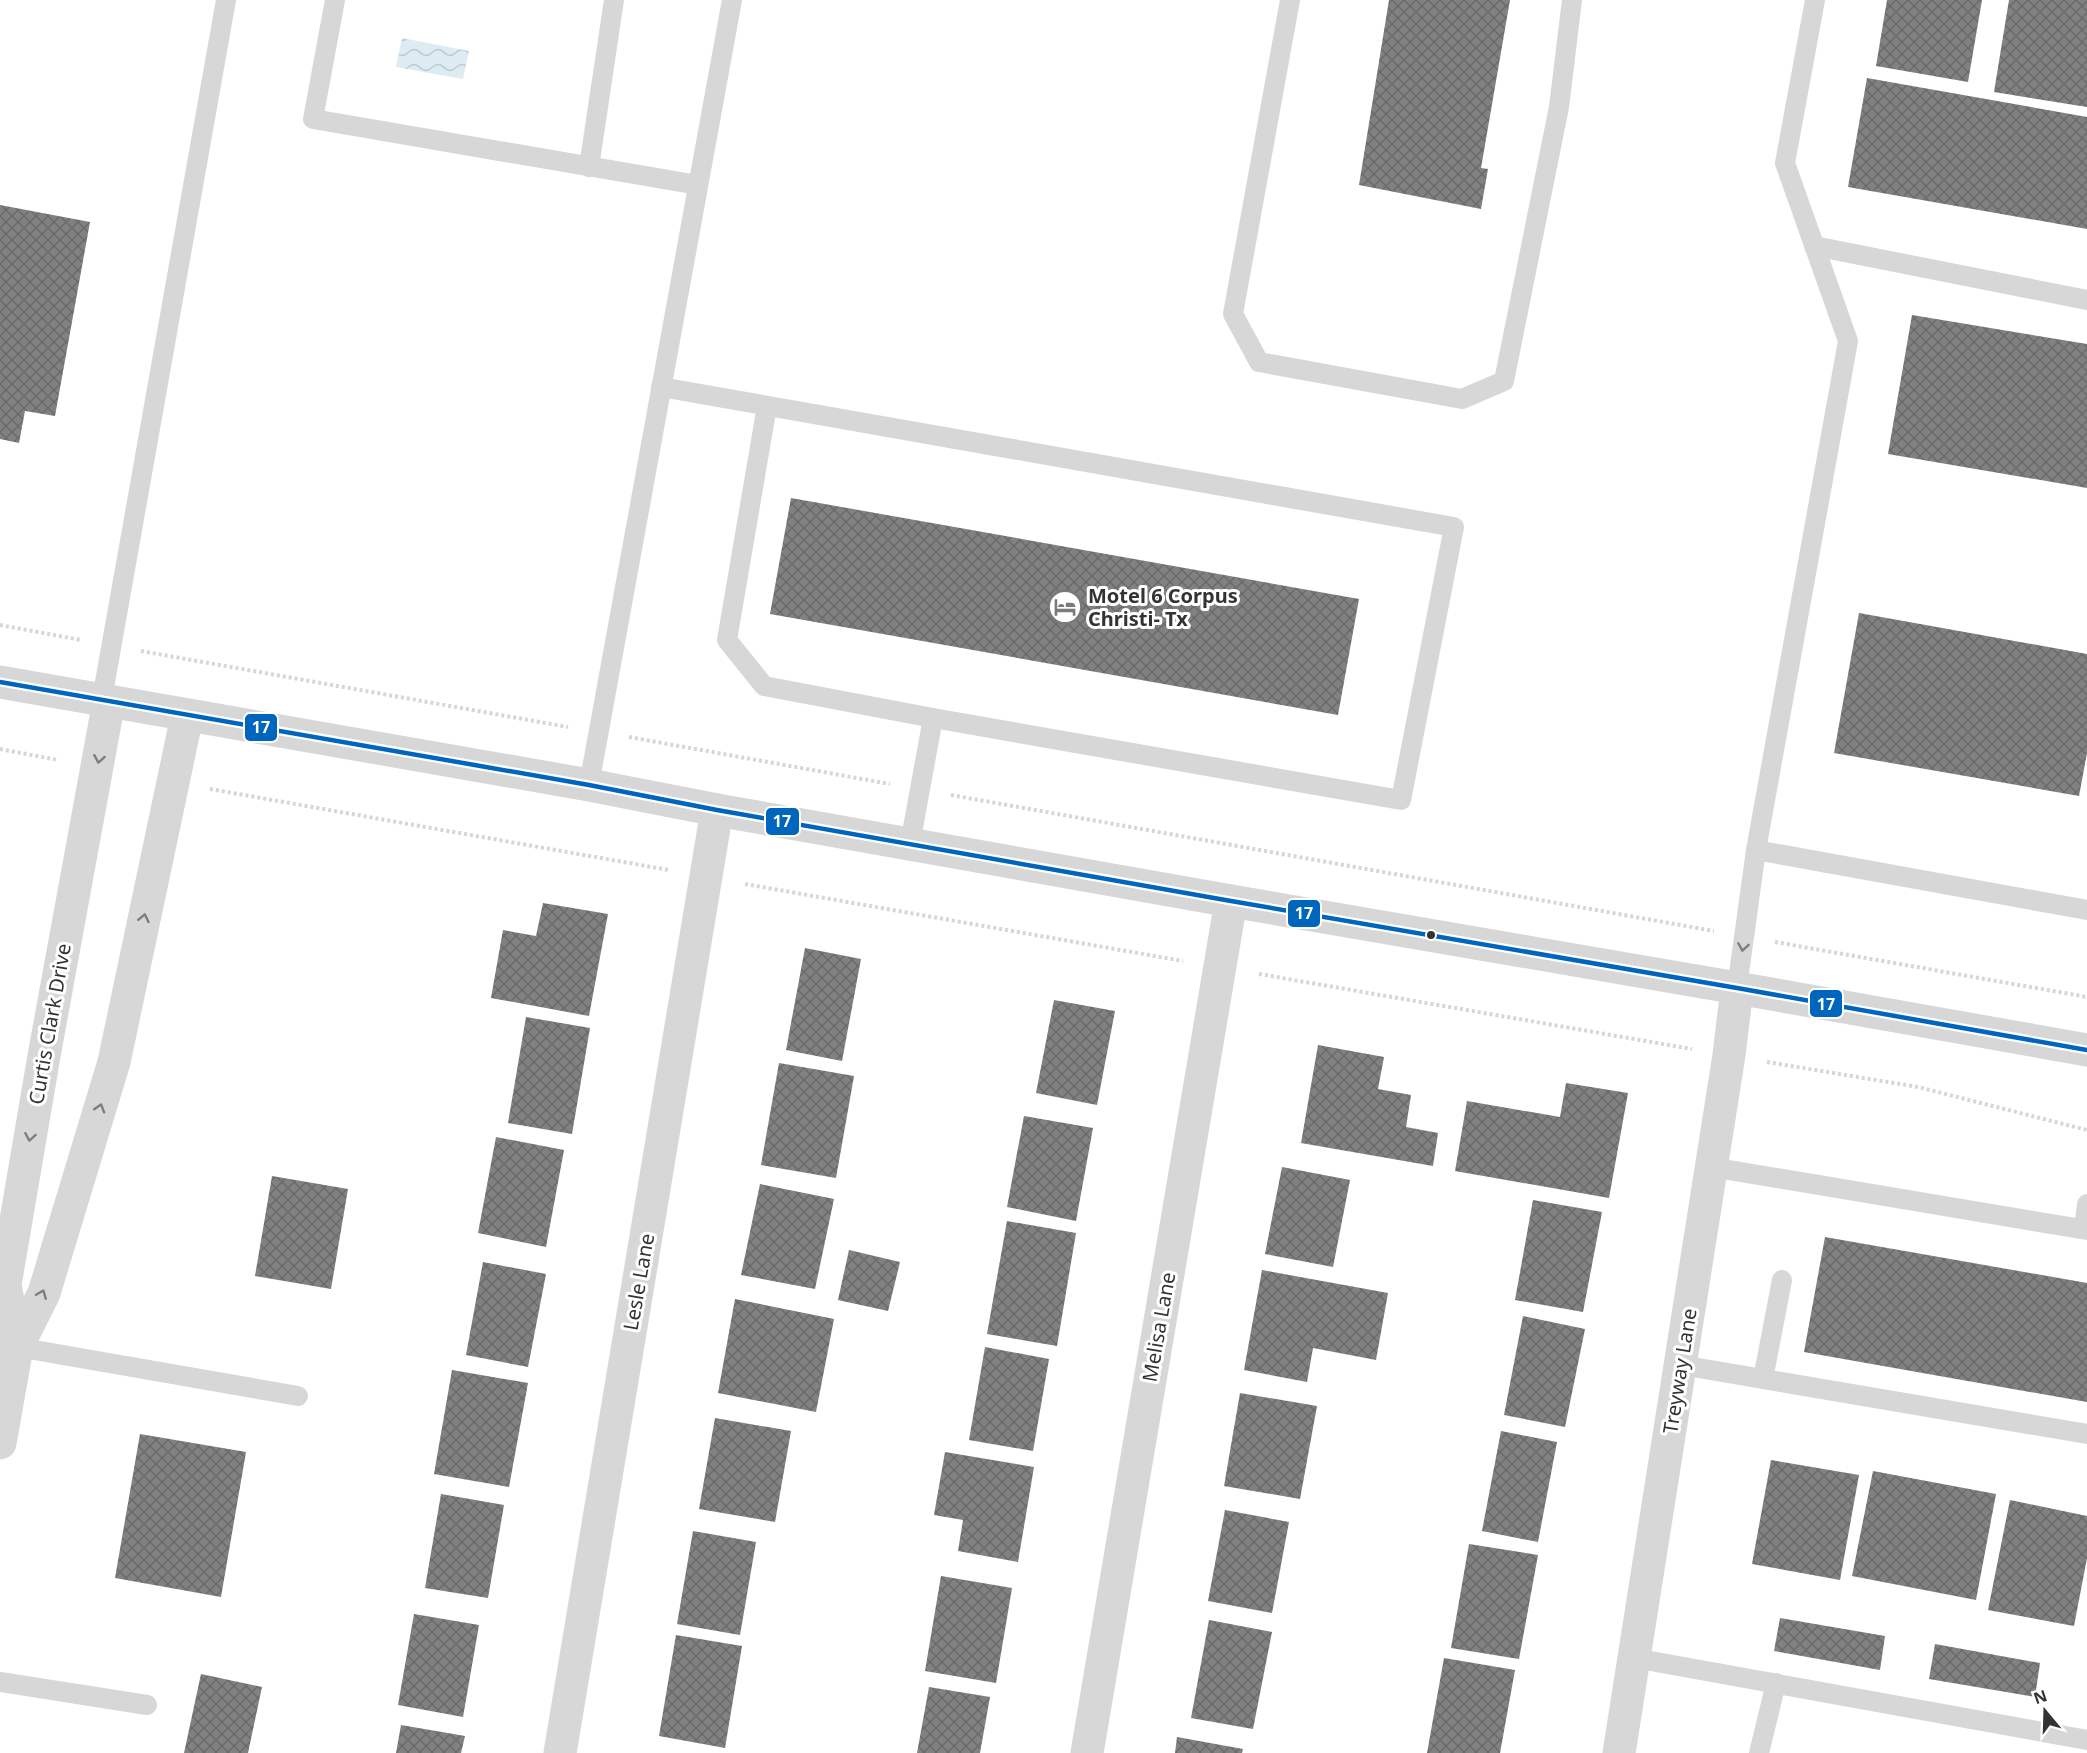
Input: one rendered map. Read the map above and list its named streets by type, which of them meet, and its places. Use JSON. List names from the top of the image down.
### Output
{
  "streets": {
    "street": [
      "Curtis Clark Drive",
      "Lesle Lane",
      "Melisa Lane",
      "Treyway Lane"
    ]
  },
  "places": {
    "hotel": ["Motel 6 Corpus Christi- Tx"]
  },
  "lines": ["transit line 17"],
  "north": "top"
}
